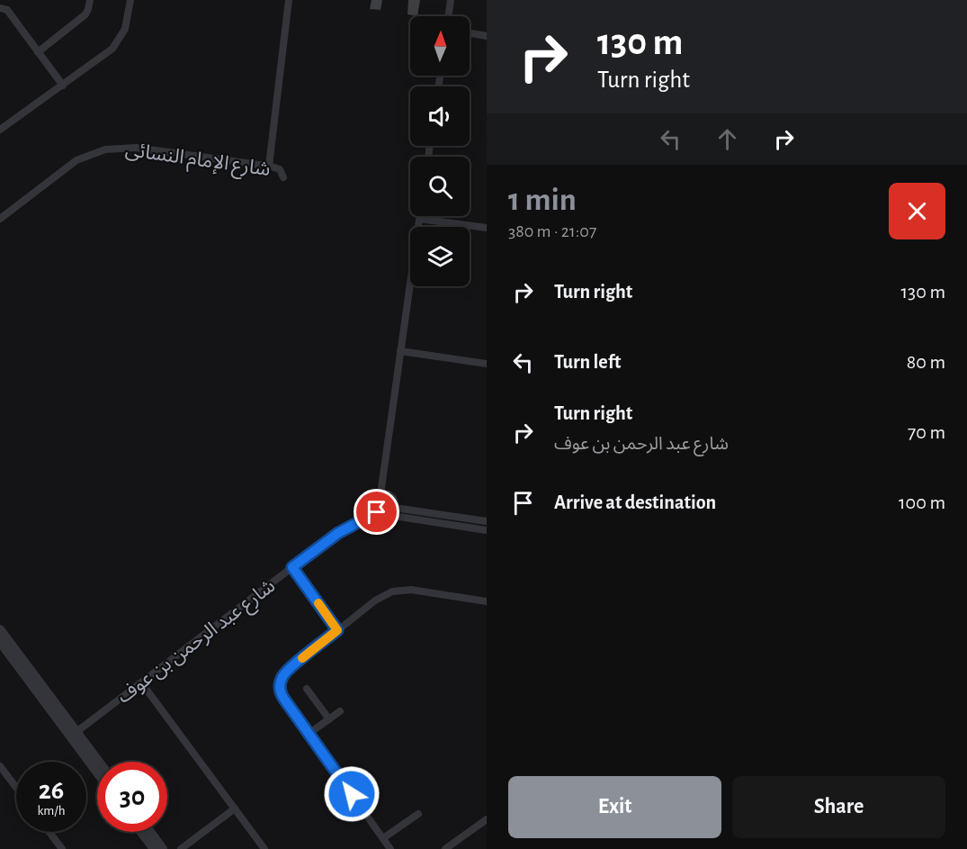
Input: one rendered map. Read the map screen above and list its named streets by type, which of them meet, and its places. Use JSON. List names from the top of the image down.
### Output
{
  "streets": {
    "street": ["شارع الإمام النسائى", "شارع عبد الرحمن بن عوف"]
  },
  "north": "top",
  "page": {
    "turn": ["130 m", "Turn right"],
    "heading": ["1 min", "380 m · 21:07"],
    "list": [
      {
        "name": "Turn right",
        "value": "130 m"
      },
      {
        "name": "Turn left",
        "value": "80 m"
      },
      {
        "name": "Turn right",
        "note": "شارع عبد الرحمن بن عوف",
        "value": "70 m"
      },
      {
        "name": "Arrive at destination",
        "value": "100 m"
      }
    ],
    "speed": "26 km/h",
    "limit": "30",
    "buttons": ["Exit", "Share"]
  }
}
